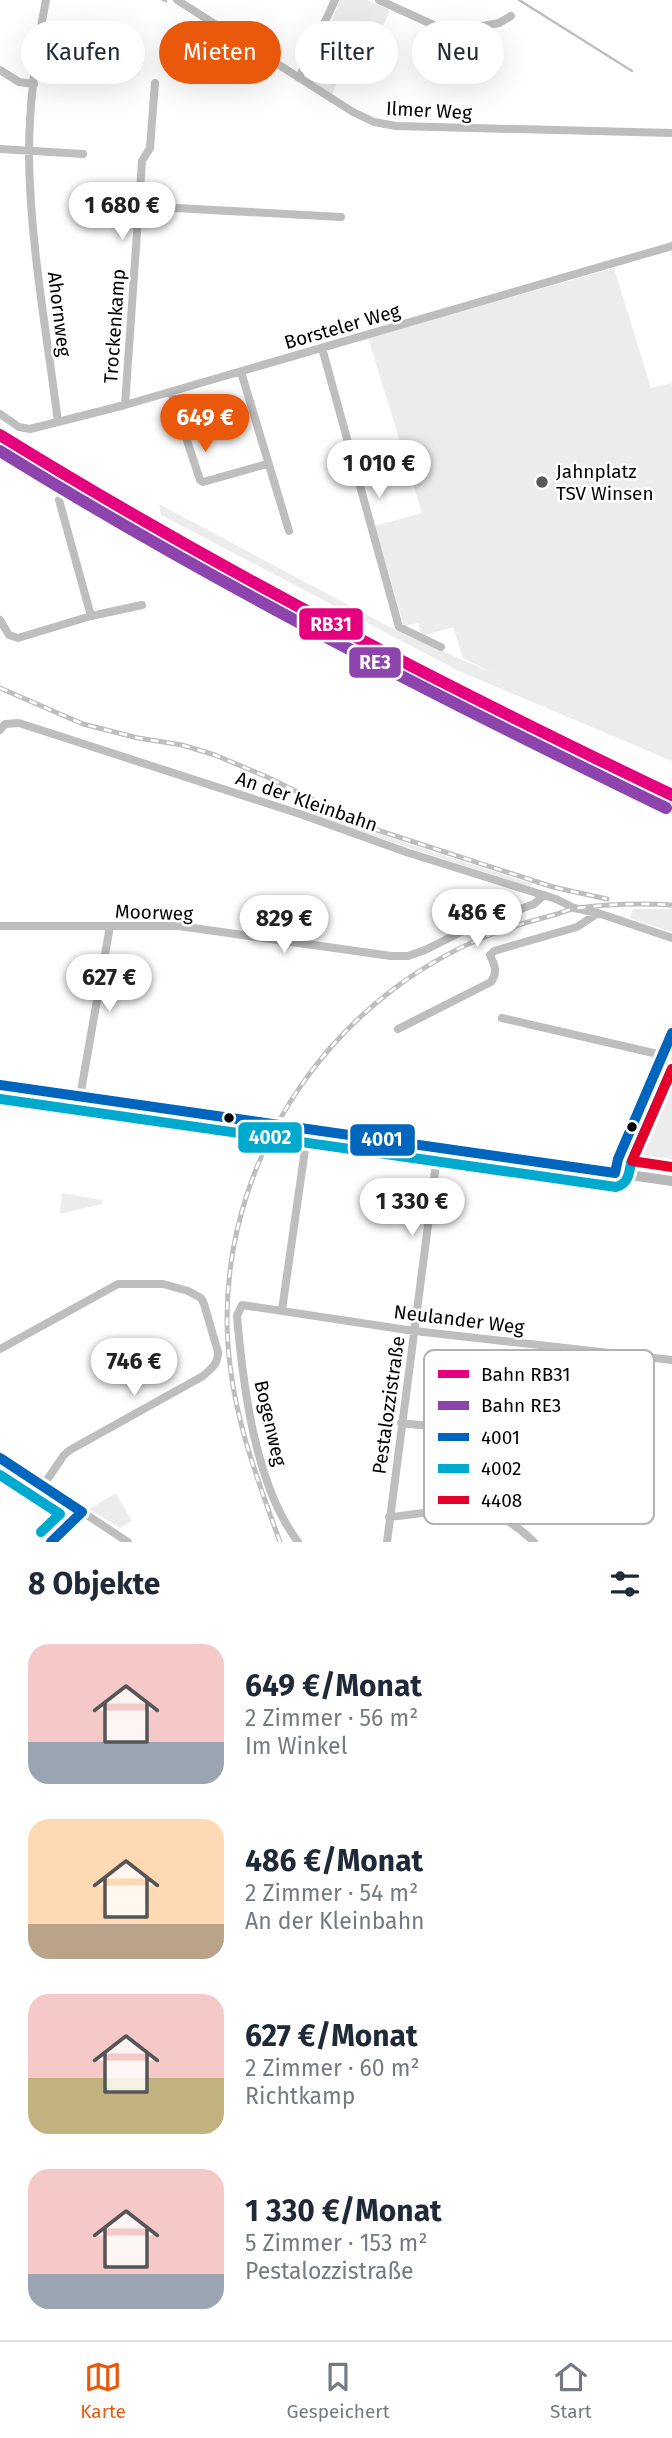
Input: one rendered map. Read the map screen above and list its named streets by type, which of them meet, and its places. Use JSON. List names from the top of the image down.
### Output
{
  "streets": {
    "street": [
      "Ilmer Weg",
      "Ahornweg",
      "Trockenkamp",
      "Borsteler Weg",
      "An der Kleinbahn",
      "Moorweg",
      "Neulander Weg",
      "Pestalozzistraße",
      "Bogenweg"
    ]
  },
  "crossings": [
    ["Ahornweg", "Borsteler Weg"],
    ["Trockenkamp", "Borsteler Weg"],
    ["An der Kleinbahn", "Moorweg"],
    ["Neulander Weg", "Pestalozzistraße"],
    ["Neulander Weg", "Bogenweg"]
  ],
  "places": ["Jahnplatz TSV Winsen"],
  "lines": [
    "rail line RB31",
    "rail line RE3",
    "transit line 4001",
    "transit line 4002",
    "transit line 4408"
  ],
  "legend": [
    "Bahn RB31",
    "Bahn RE3",
    "4001",
    "4002",
    "4408"
  ],
  "page": {
    "chip": [
      "Kaufen",
      "Mieten",
      "Filter",
      "Neu"
    ],
    "price": [
      "1 680 €",
      "649 €",
      "1 010 €",
      "486 €",
      "829 €",
      "627 €",
      "1 330 €",
      "746 €"
    ],
    "heading": "8 Objekte",
    "list": [
      {
        "name": "649 €/Monat",
        "note": "2 Zimmer · 56 m² · Im Winkel"
      },
      {
        "name": "486 €/Monat",
        "note": "2 Zimmer · 54 m² · An der Kleinbahn"
      },
      {
        "name": "627 €/Monat",
        "note": "2 Zimmer · 60 m² · Richtkamp"
      },
      {
        "name": "1 330 €/Monat",
        "note": "5 Zimmer · 153 m² · Pestalozzistraße"
      }
    ],
    "tabs": ["Karte", "Gespeichert", "Start"]
  }
}
